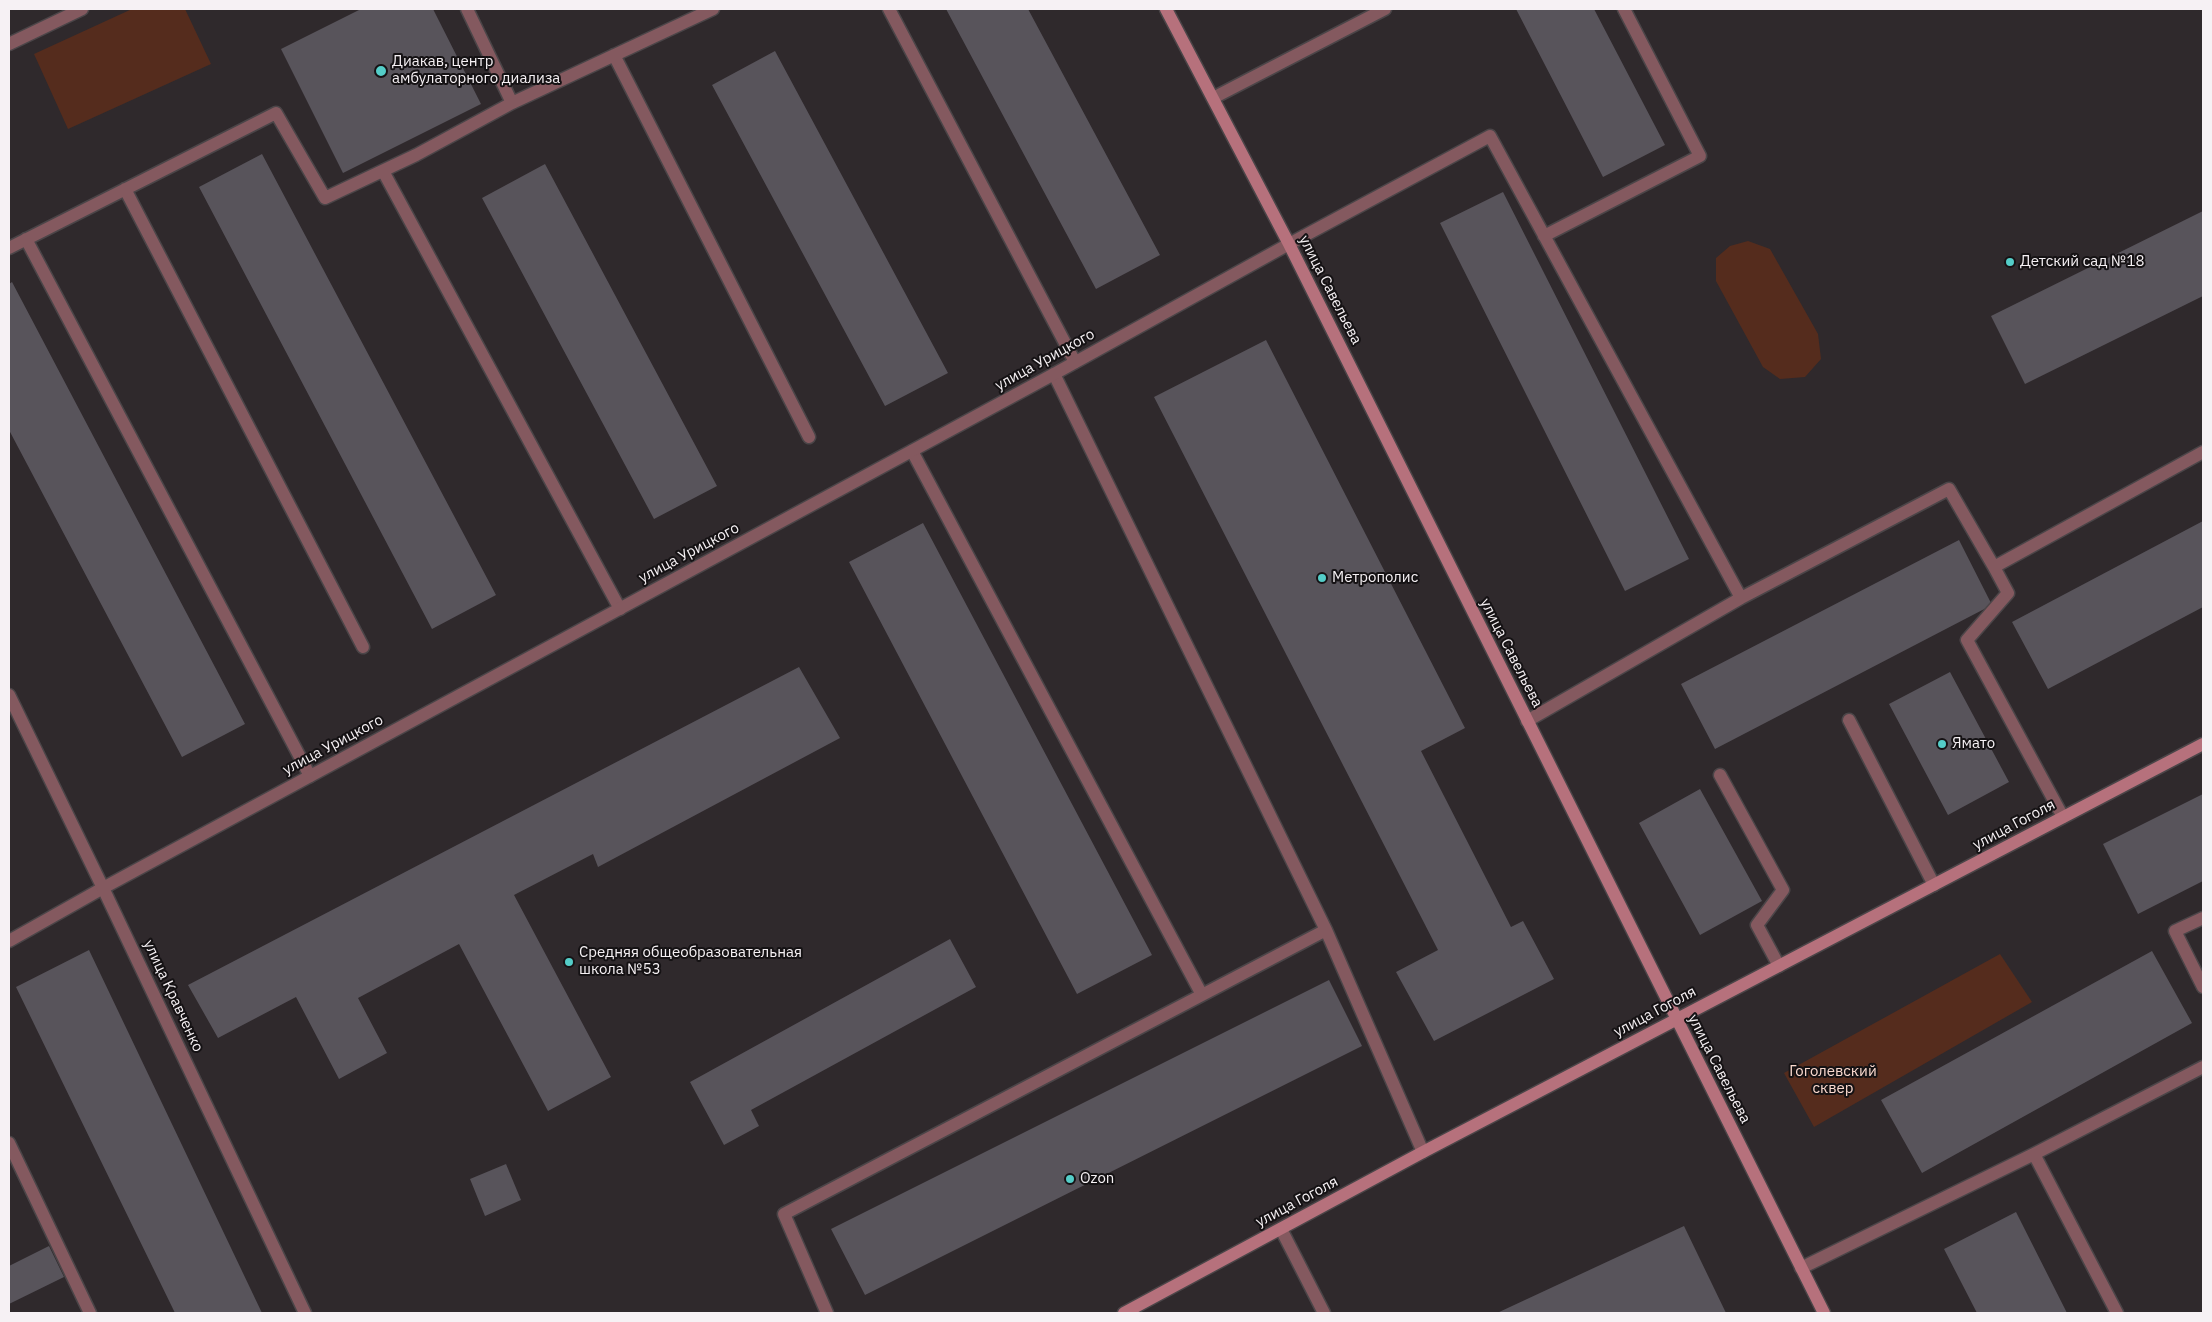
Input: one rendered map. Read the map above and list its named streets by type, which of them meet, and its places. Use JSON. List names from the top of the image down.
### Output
{
  "streets": {
    "street": [
      "улица Савельева",
      "улица Урицкого",
      "улица Гоголя",
      "улица Кравченко"
    ]
  },
  "crossings": [
    ["улица Савельева", "улица Урицкого"],
    ["улица Савельева", "улица Гоголя"],
    ["улица Урицкого", "улица Кравченко"]
  ],
  "parks": ["Гоголевский сквер"],
  "places": [
    "Диакав, центр амбулаторного диализа",
    "Детский сад №18",
    "Метрополис",
    "Ямато",
    "Средняя общеобразовательная школа №53",
    "Ozon"
  ]
}
